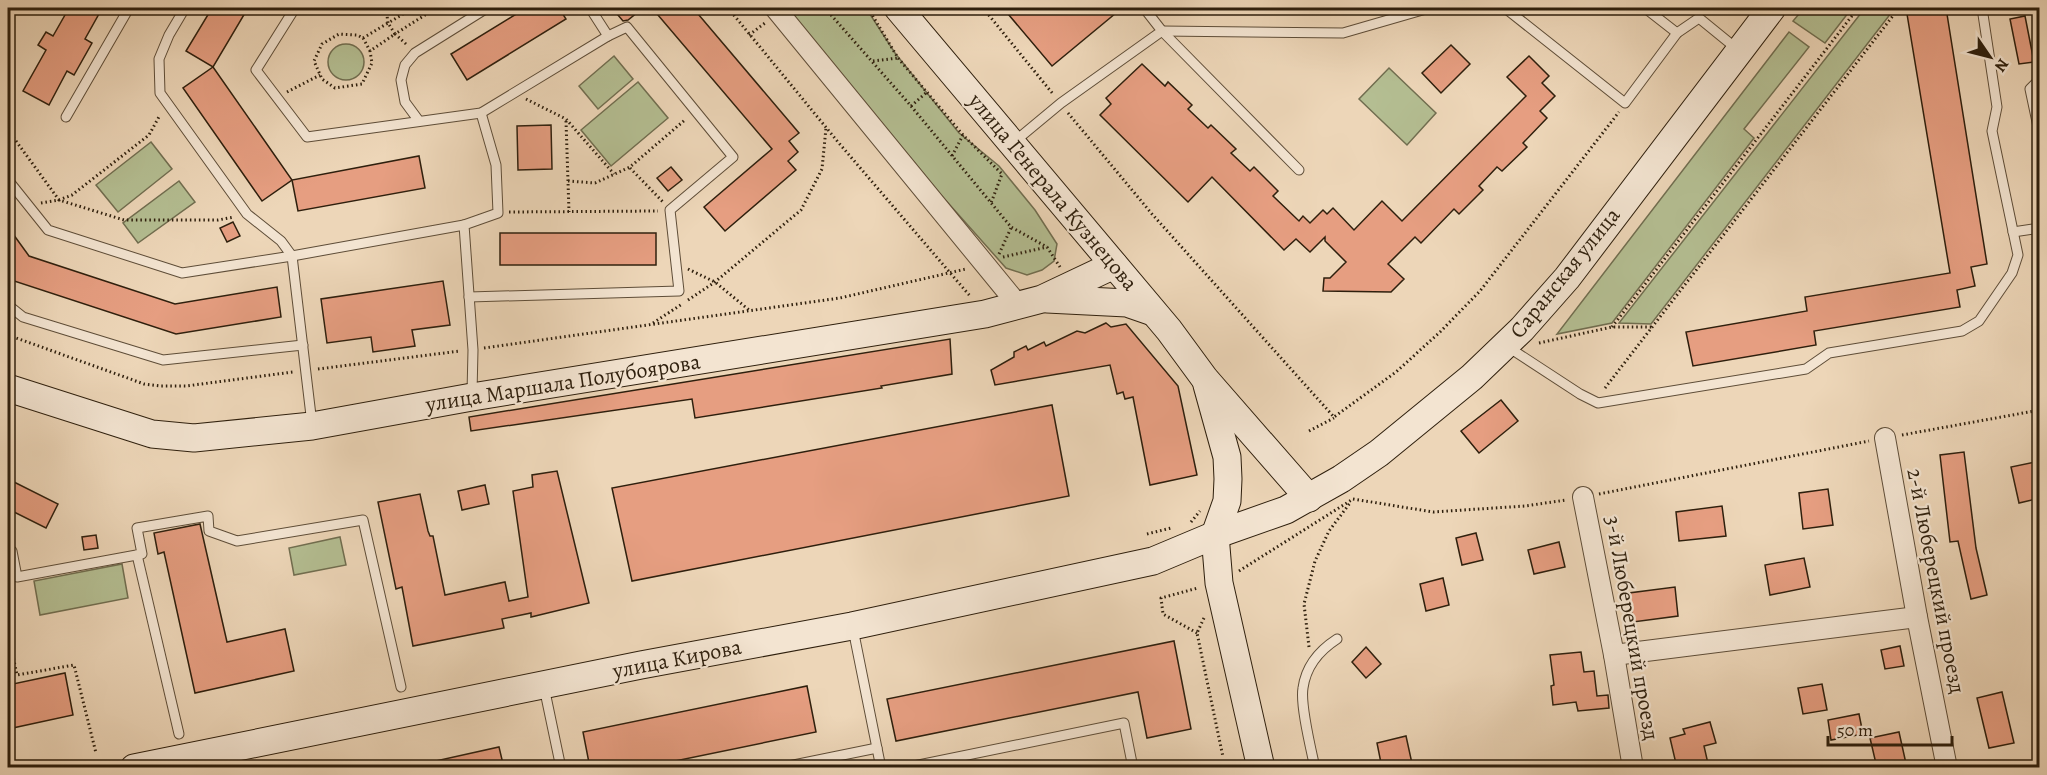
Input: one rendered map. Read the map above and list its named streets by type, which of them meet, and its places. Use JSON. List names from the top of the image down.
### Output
{
  "streets": {
    "main road": [
      "улица Генерала Кузнецова",
      "Саранская улица",
      "улица Маршала Полубоярова",
      "улица Кирова"
    ],
    "street": ["2-й Люберецкий проезд", "3-й Люберецкий проезд"]
  },
  "crossings": [
    ["улица Генерала Кузнецова", "Саранская улица"],
    ["улица Генерала Кузнецова", "улица Маршала Полубоярова"],
    ["улица Генерала Кузнецова", "улица Кирова"],
    ["Саранская улица", "улица Кирова"]
  ],
  "scale_bar": "50 m",
  "north": "bottom right"
}
